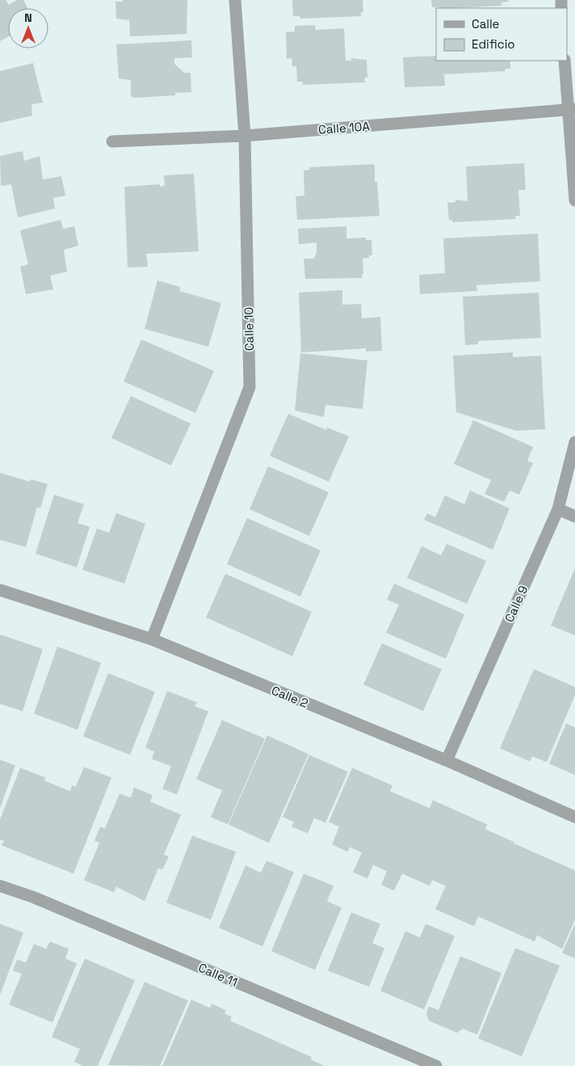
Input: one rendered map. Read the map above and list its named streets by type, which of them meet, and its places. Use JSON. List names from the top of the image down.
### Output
{
  "streets": {
    "street": [
      "Calle 10A",
      "Calle 10",
      "Calle 9",
      "Calle 2",
      "Calle 11"
    ]
  },
  "crossings": [
    ["Calle 10A", "Calle 10"],
    ["Calle 10", "Calle 2"],
    ["Calle 9", "Calle 2"]
  ],
  "legend": ["Calle", "Edificio"],
  "north": "top"
}
